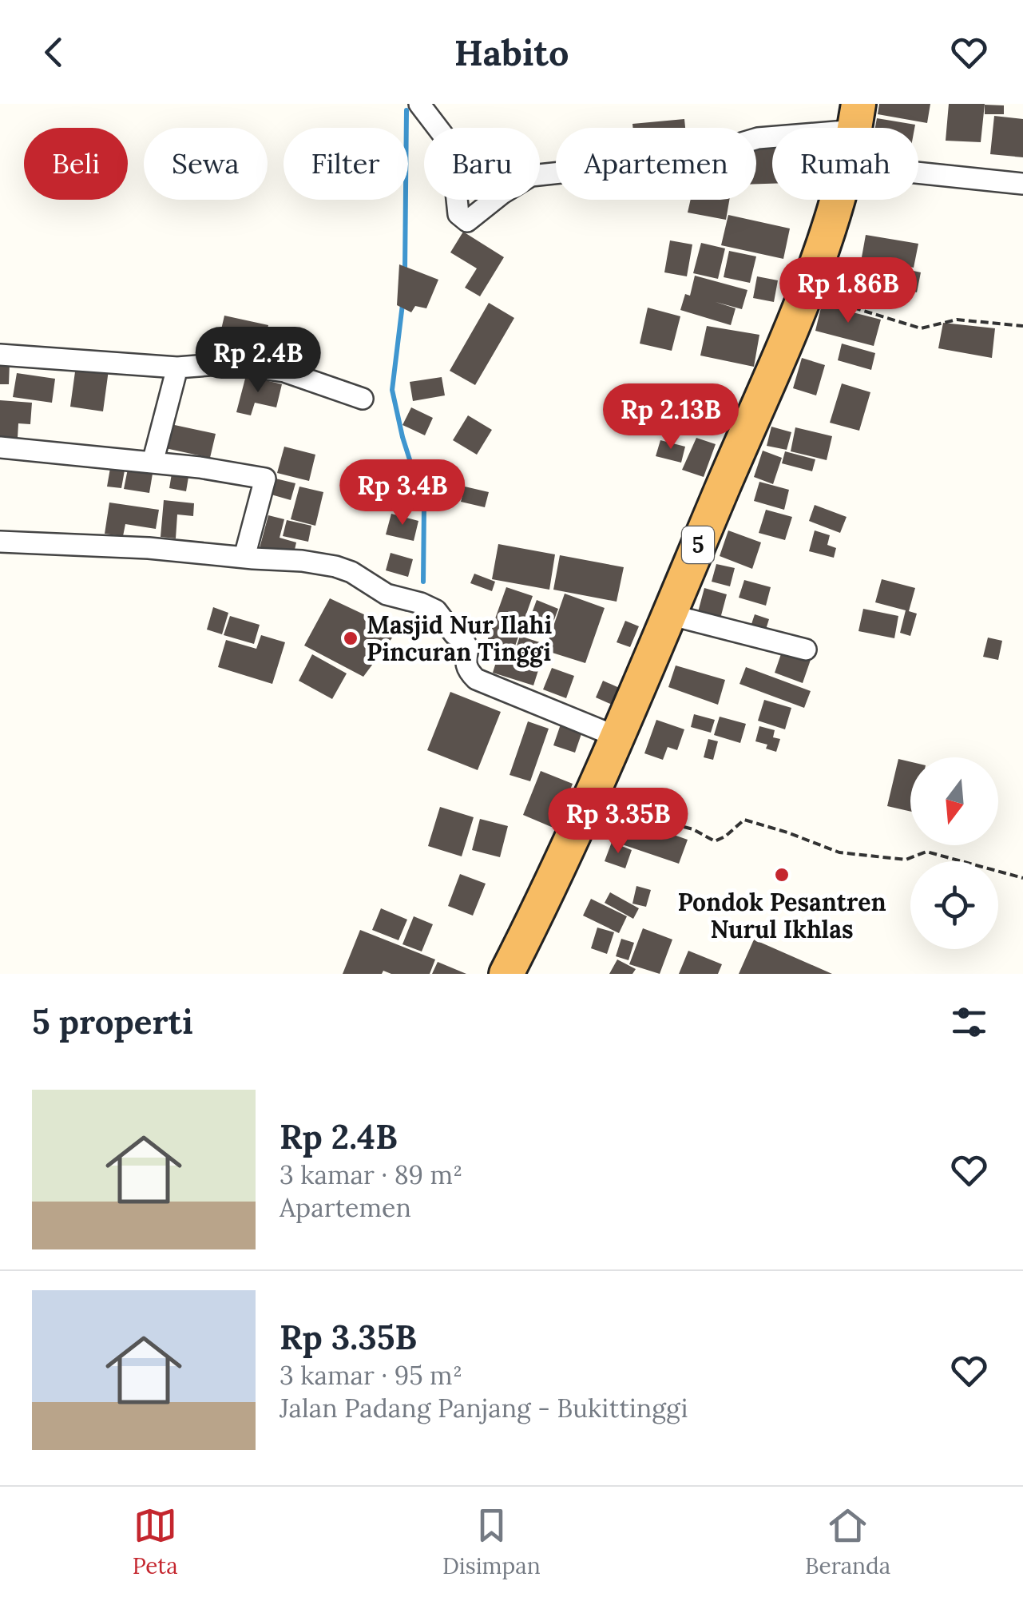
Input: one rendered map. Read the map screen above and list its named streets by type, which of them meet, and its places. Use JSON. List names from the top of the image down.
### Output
{
  "streets": {
    "highway": ["5"]
  },
  "places": ["Masjid Nur Ilahi Pincuran Tinggi", "Pondok Pesantren Nurul Ikhlas"],
  "north": "bottom",
  "page": {
    "header": "Habito",
    "chip": [
      "Beli",
      "Sewa",
      "Filter",
      "Baru",
      "Apartemen",
      "Rumah"
    ],
    "price": [
      "Rp 1.86B",
      "Rp 2.4B",
      "Rp 2.13B",
      "Rp 3.4B",
      "Rp 3.35B"
    ],
    "heading": "5 properti",
    "list": [
      {
        "name": "Rp 2.4B",
        "note": "3 kamar · 89 m² · Apartemen"
      },
      {
        "name": "Rp 3.35B",
        "note": "3 kamar · 95 m² · Jalan Padang Panjang - Bukittinggi"
      }
    ],
    "tabs": ["Peta", "Disimpan", "Beranda"]
  }
}
